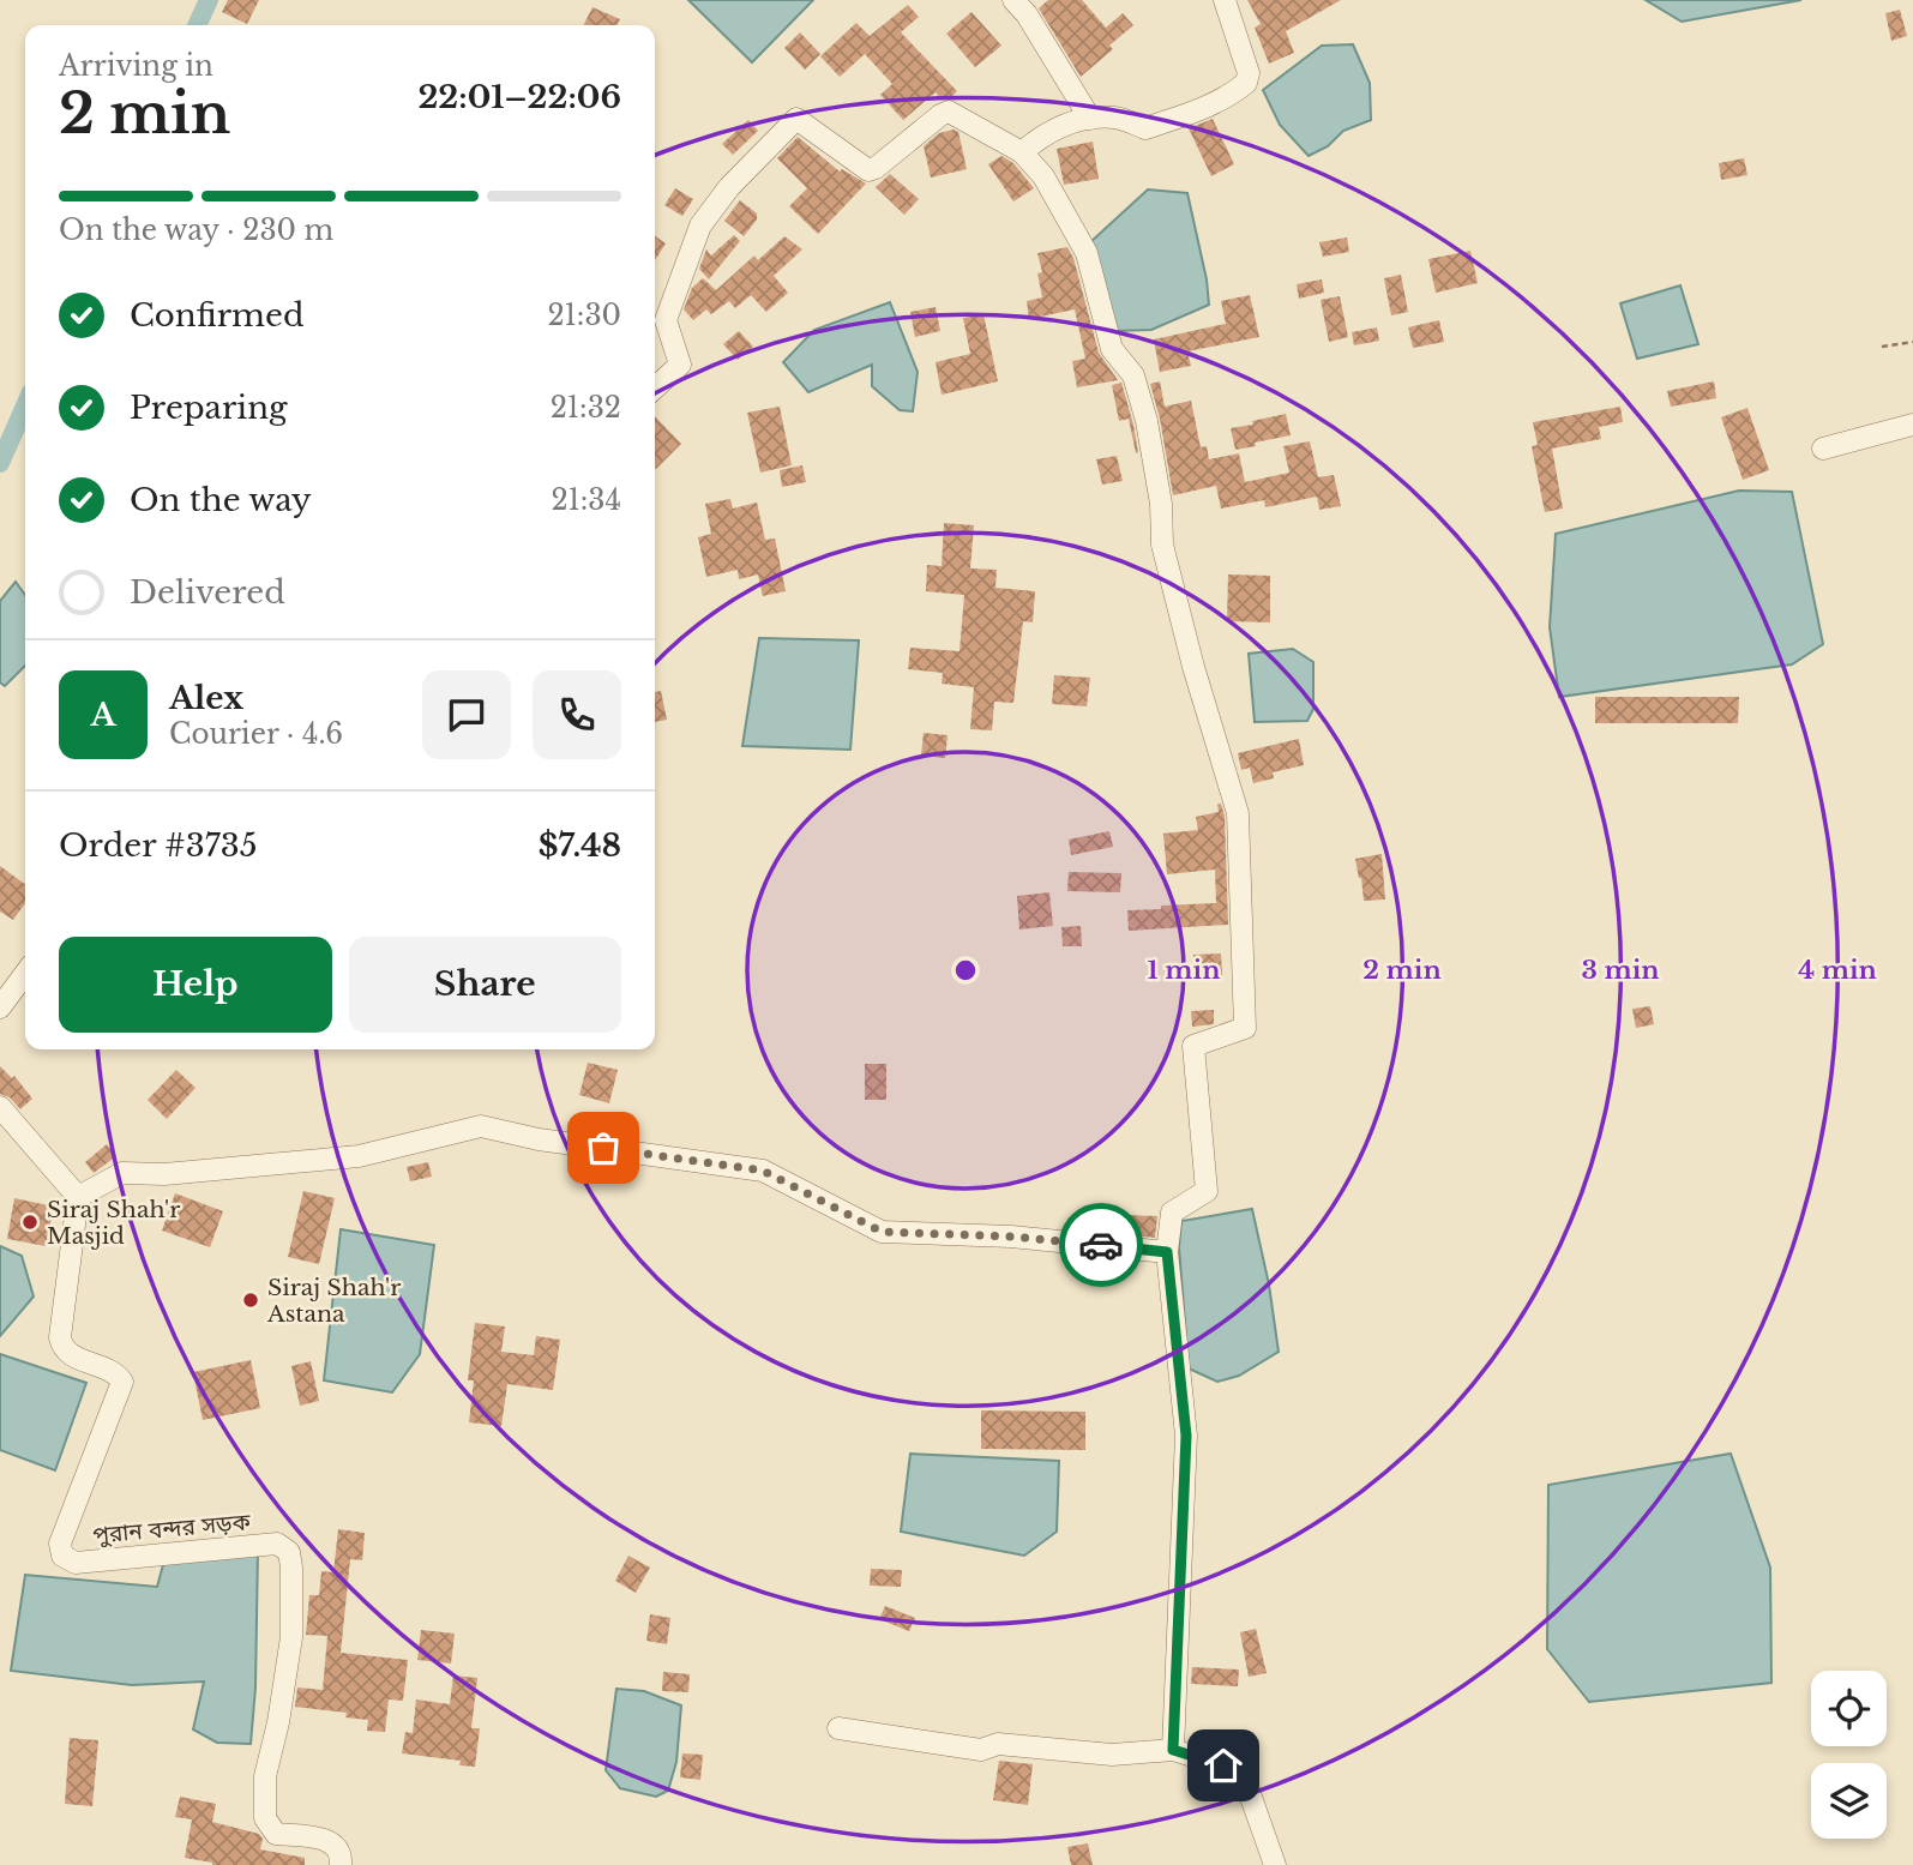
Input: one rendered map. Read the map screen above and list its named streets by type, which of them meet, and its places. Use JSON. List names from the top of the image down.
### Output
{
  "streets": {
    "street": ["পুরান বন্দর সড়ক"]
  },
  "places": ["Siraj Shah'r Masjid", "Siraj Shah'r Astana"],
  "page": {
    "heading": ["2 min", "Arriving in", "22:01–22:06"],
    "panel": [
      "Alex",
      "Courier · 4.6",
      "Order #3735",
      "$7.48"
    ],
    "bar": "On the way · 230 m",
    "list": [
      ["Confirmed", "21:30"],
      ["Preparing", "21:32"],
      ["On the way", "21:34"],
      "Delivered"
    ],
    "round": "A",
    "buttons": ["Help", "Share"]
  },
  "rings": [
    "1 min",
    "2 min",
    "3 min",
    "4 min"
  ]
}
